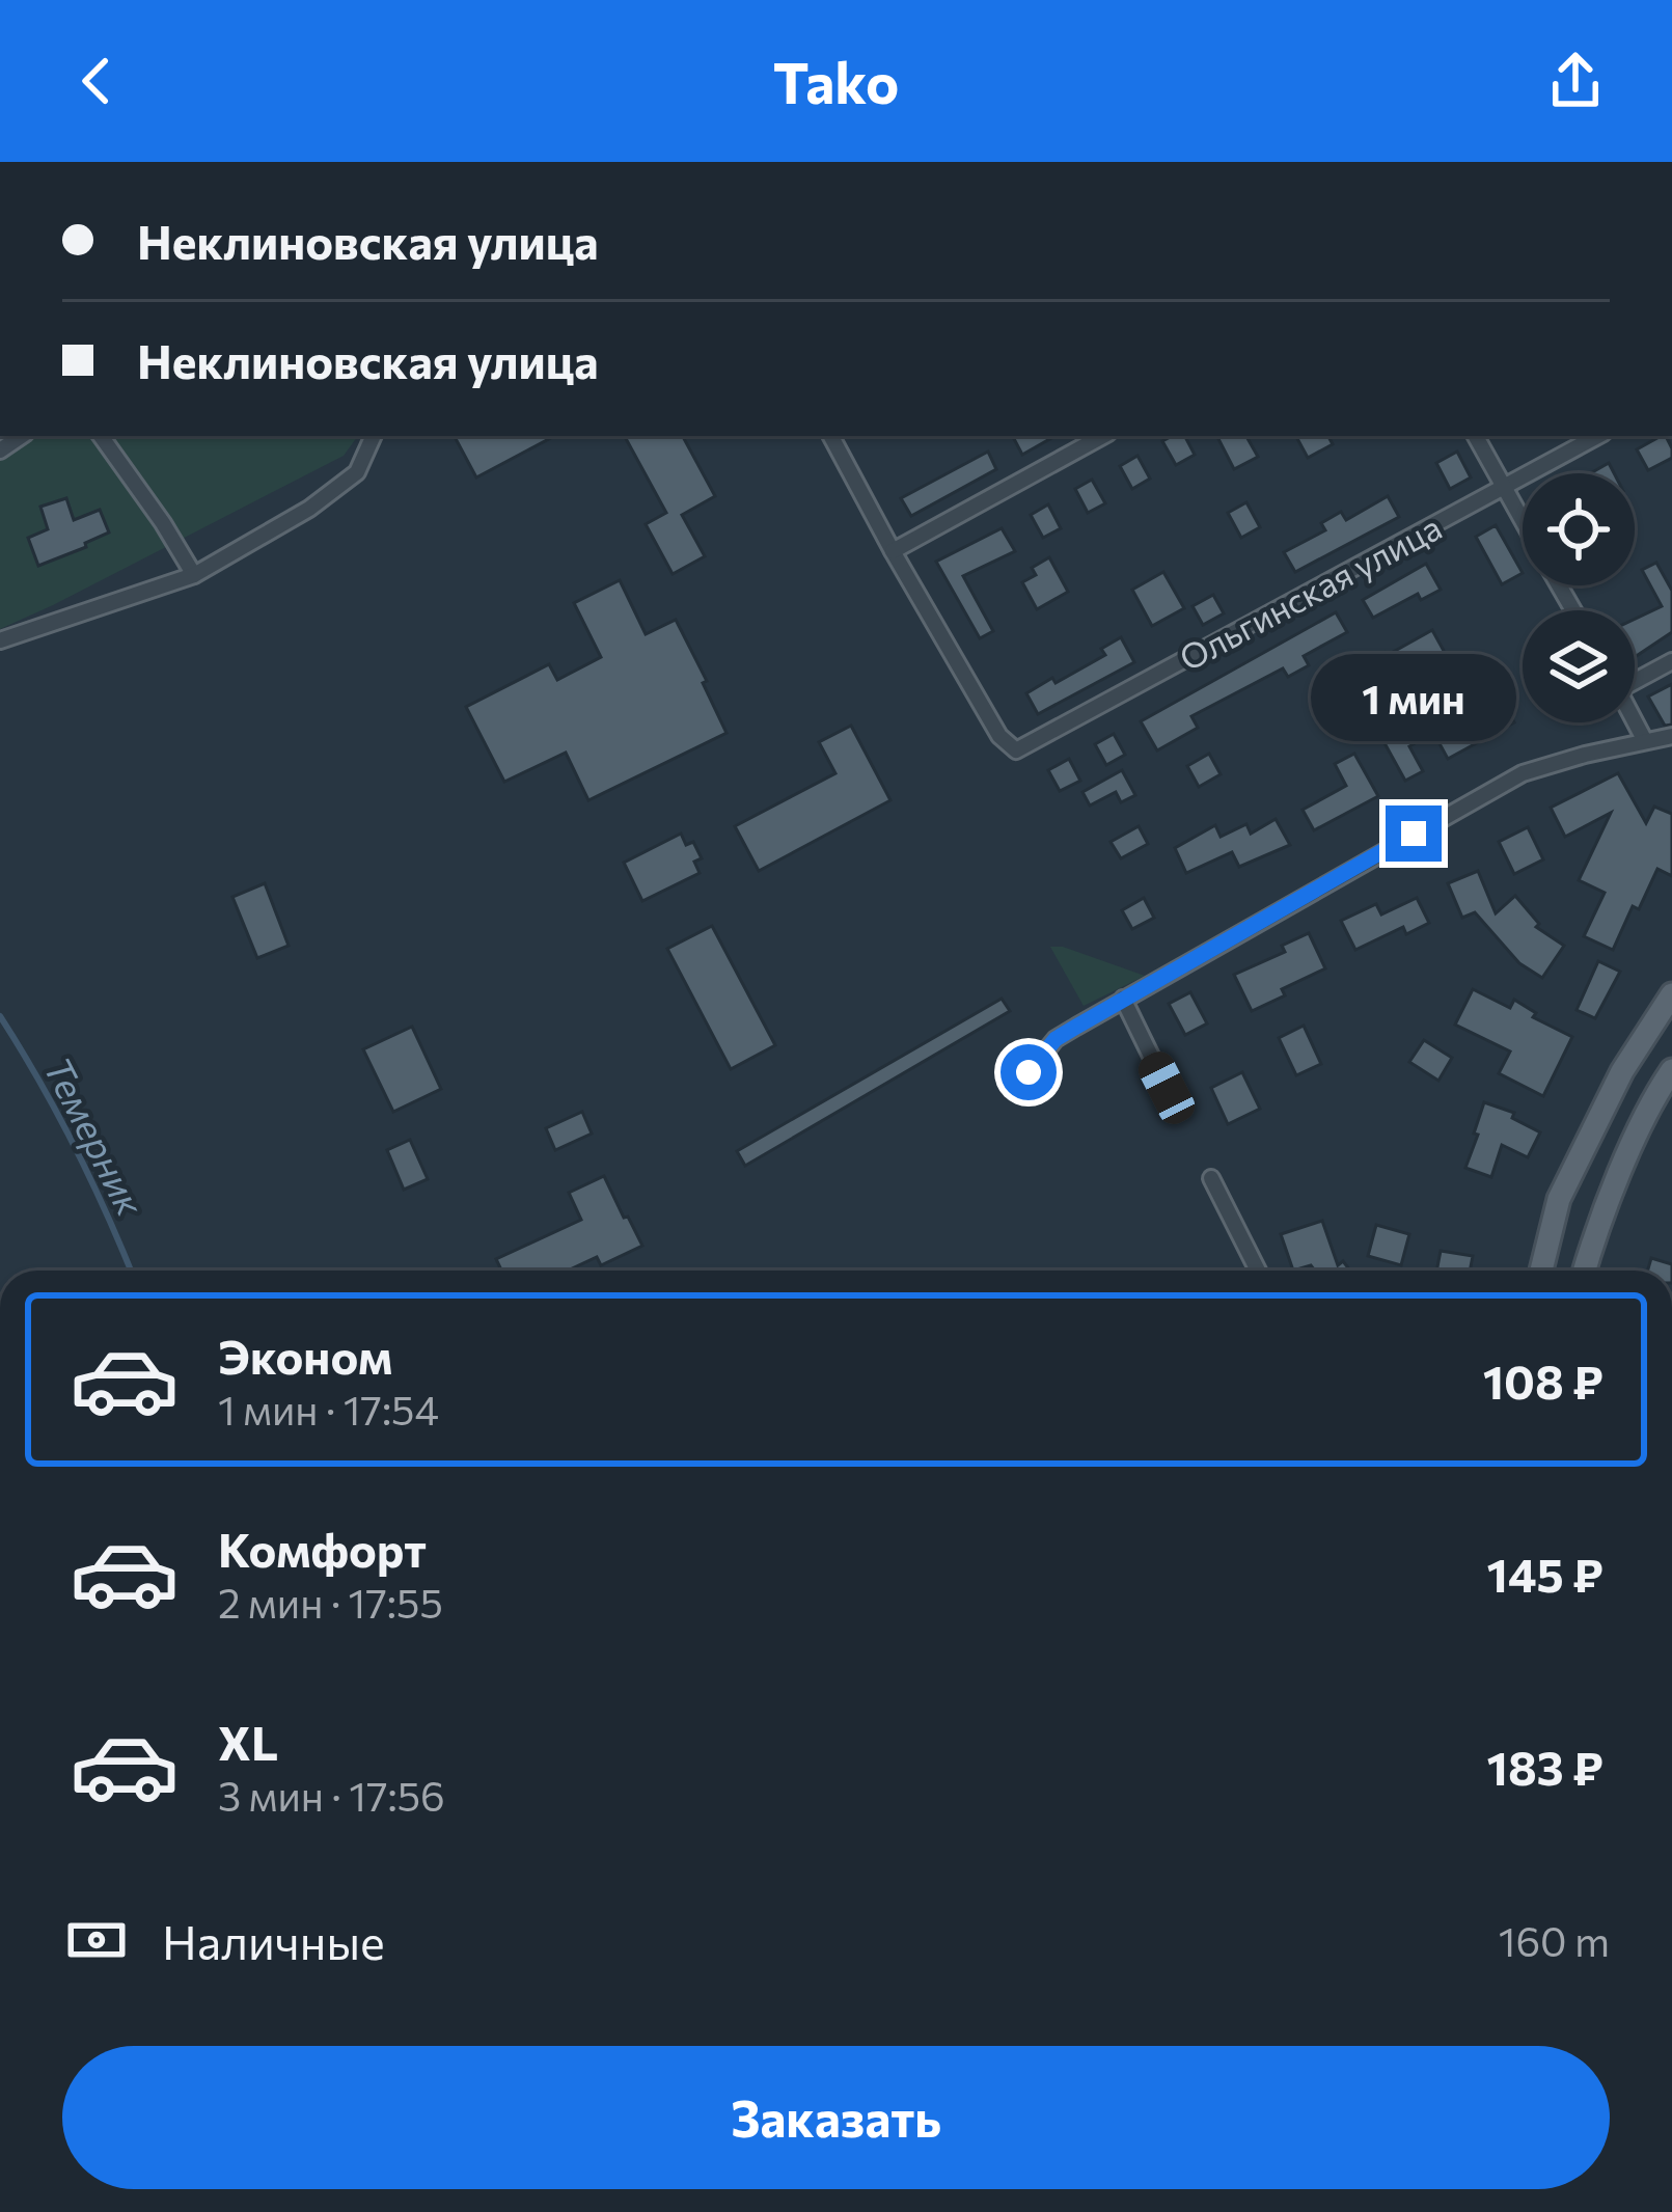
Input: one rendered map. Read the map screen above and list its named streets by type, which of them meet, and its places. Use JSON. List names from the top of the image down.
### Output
{
  "streets": {
    "street": ["Ольгинская улица"]
  },
  "water": ["Темерник"],
  "page": {
    "header": "Tako",
    "banner": ["Неклиновская улица", "Неклиновская улица"],
    "bubble": "1 мин",
    "list": [
      {
        "name": "Эконом",
        "note": "1 мин · 17:54",
        "value": "108 ₽"
      },
      {
        "name": "Комфорт",
        "note": "2 мин · 17:55",
        "value": "145 ₽"
      },
      {
        "name": "XL",
        "note": "3 мин · 17:56",
        "value": "183 ₽"
      }
    ],
    "pay": ["Наличные", "160 m"],
    "buttons": "Заказать"
  }
}
